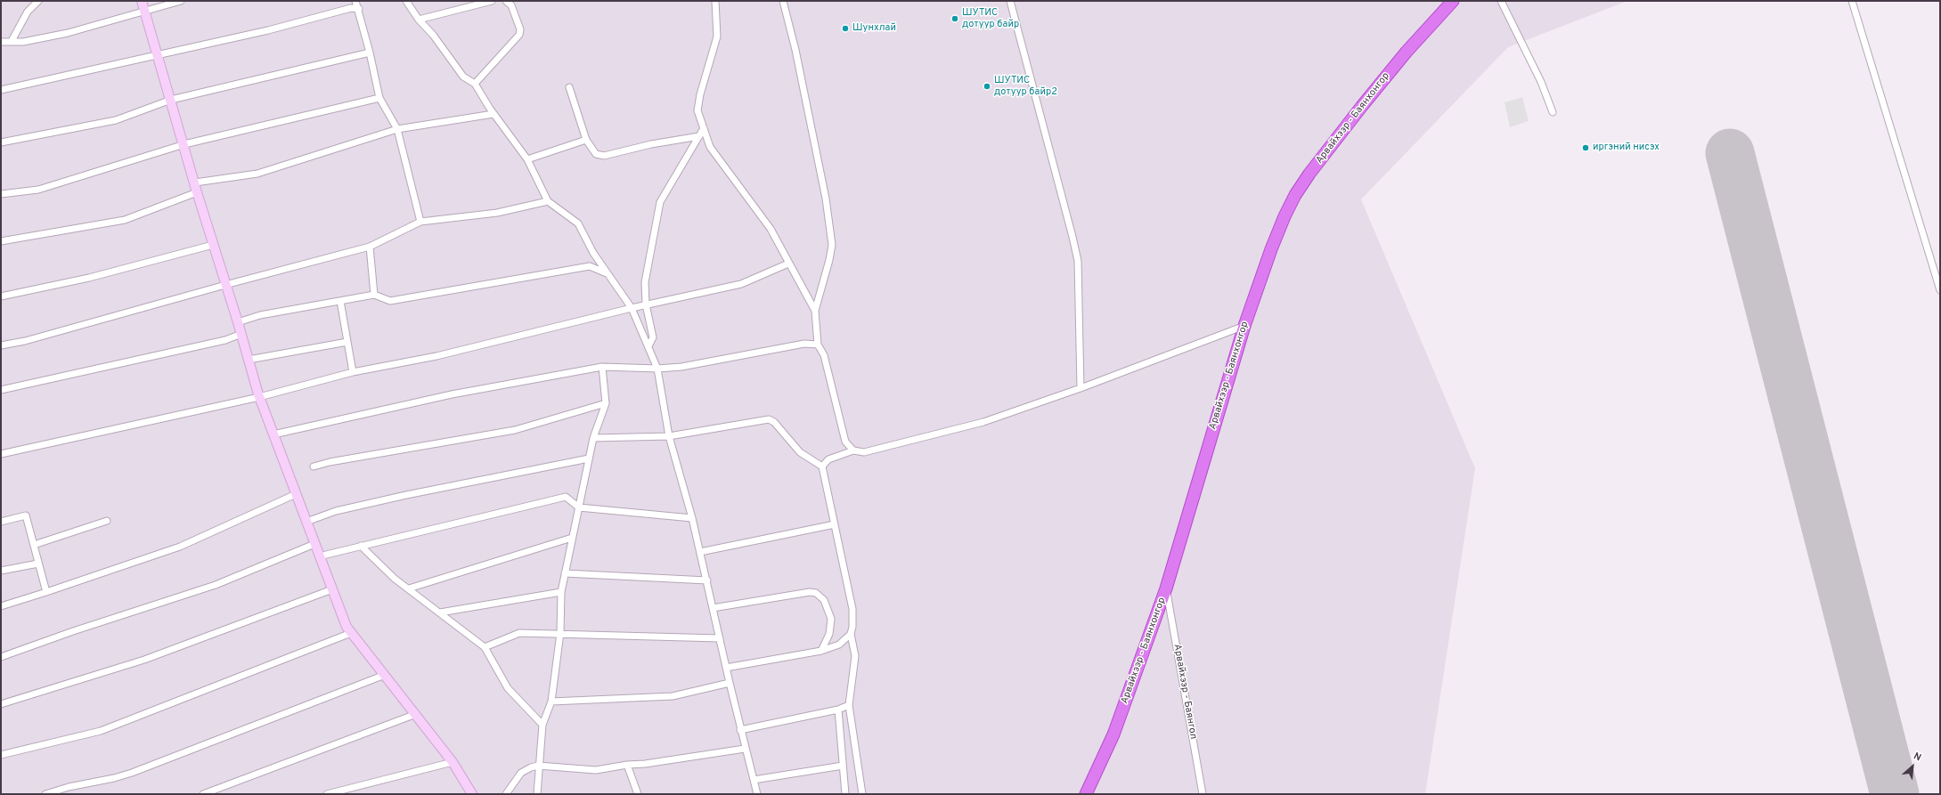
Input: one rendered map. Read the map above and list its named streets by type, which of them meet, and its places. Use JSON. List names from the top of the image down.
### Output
{
  "streets": {
    "highway": ["Арвайхээр - Баянхонгор"],
    "street": ["Арвайхээр - Баянгол"]
  },
  "crossings": [
    ["Арвайхээр - Баянхонгор", "Арвайхээр - Баянгол"]
  ],
  "places": [
    "ШУТИС дотуур байр",
    "Шунхлай",
    "ШУТИС дотуур байр2",
    "иргэний нисэх"
  ],
  "north": "top right"
}
